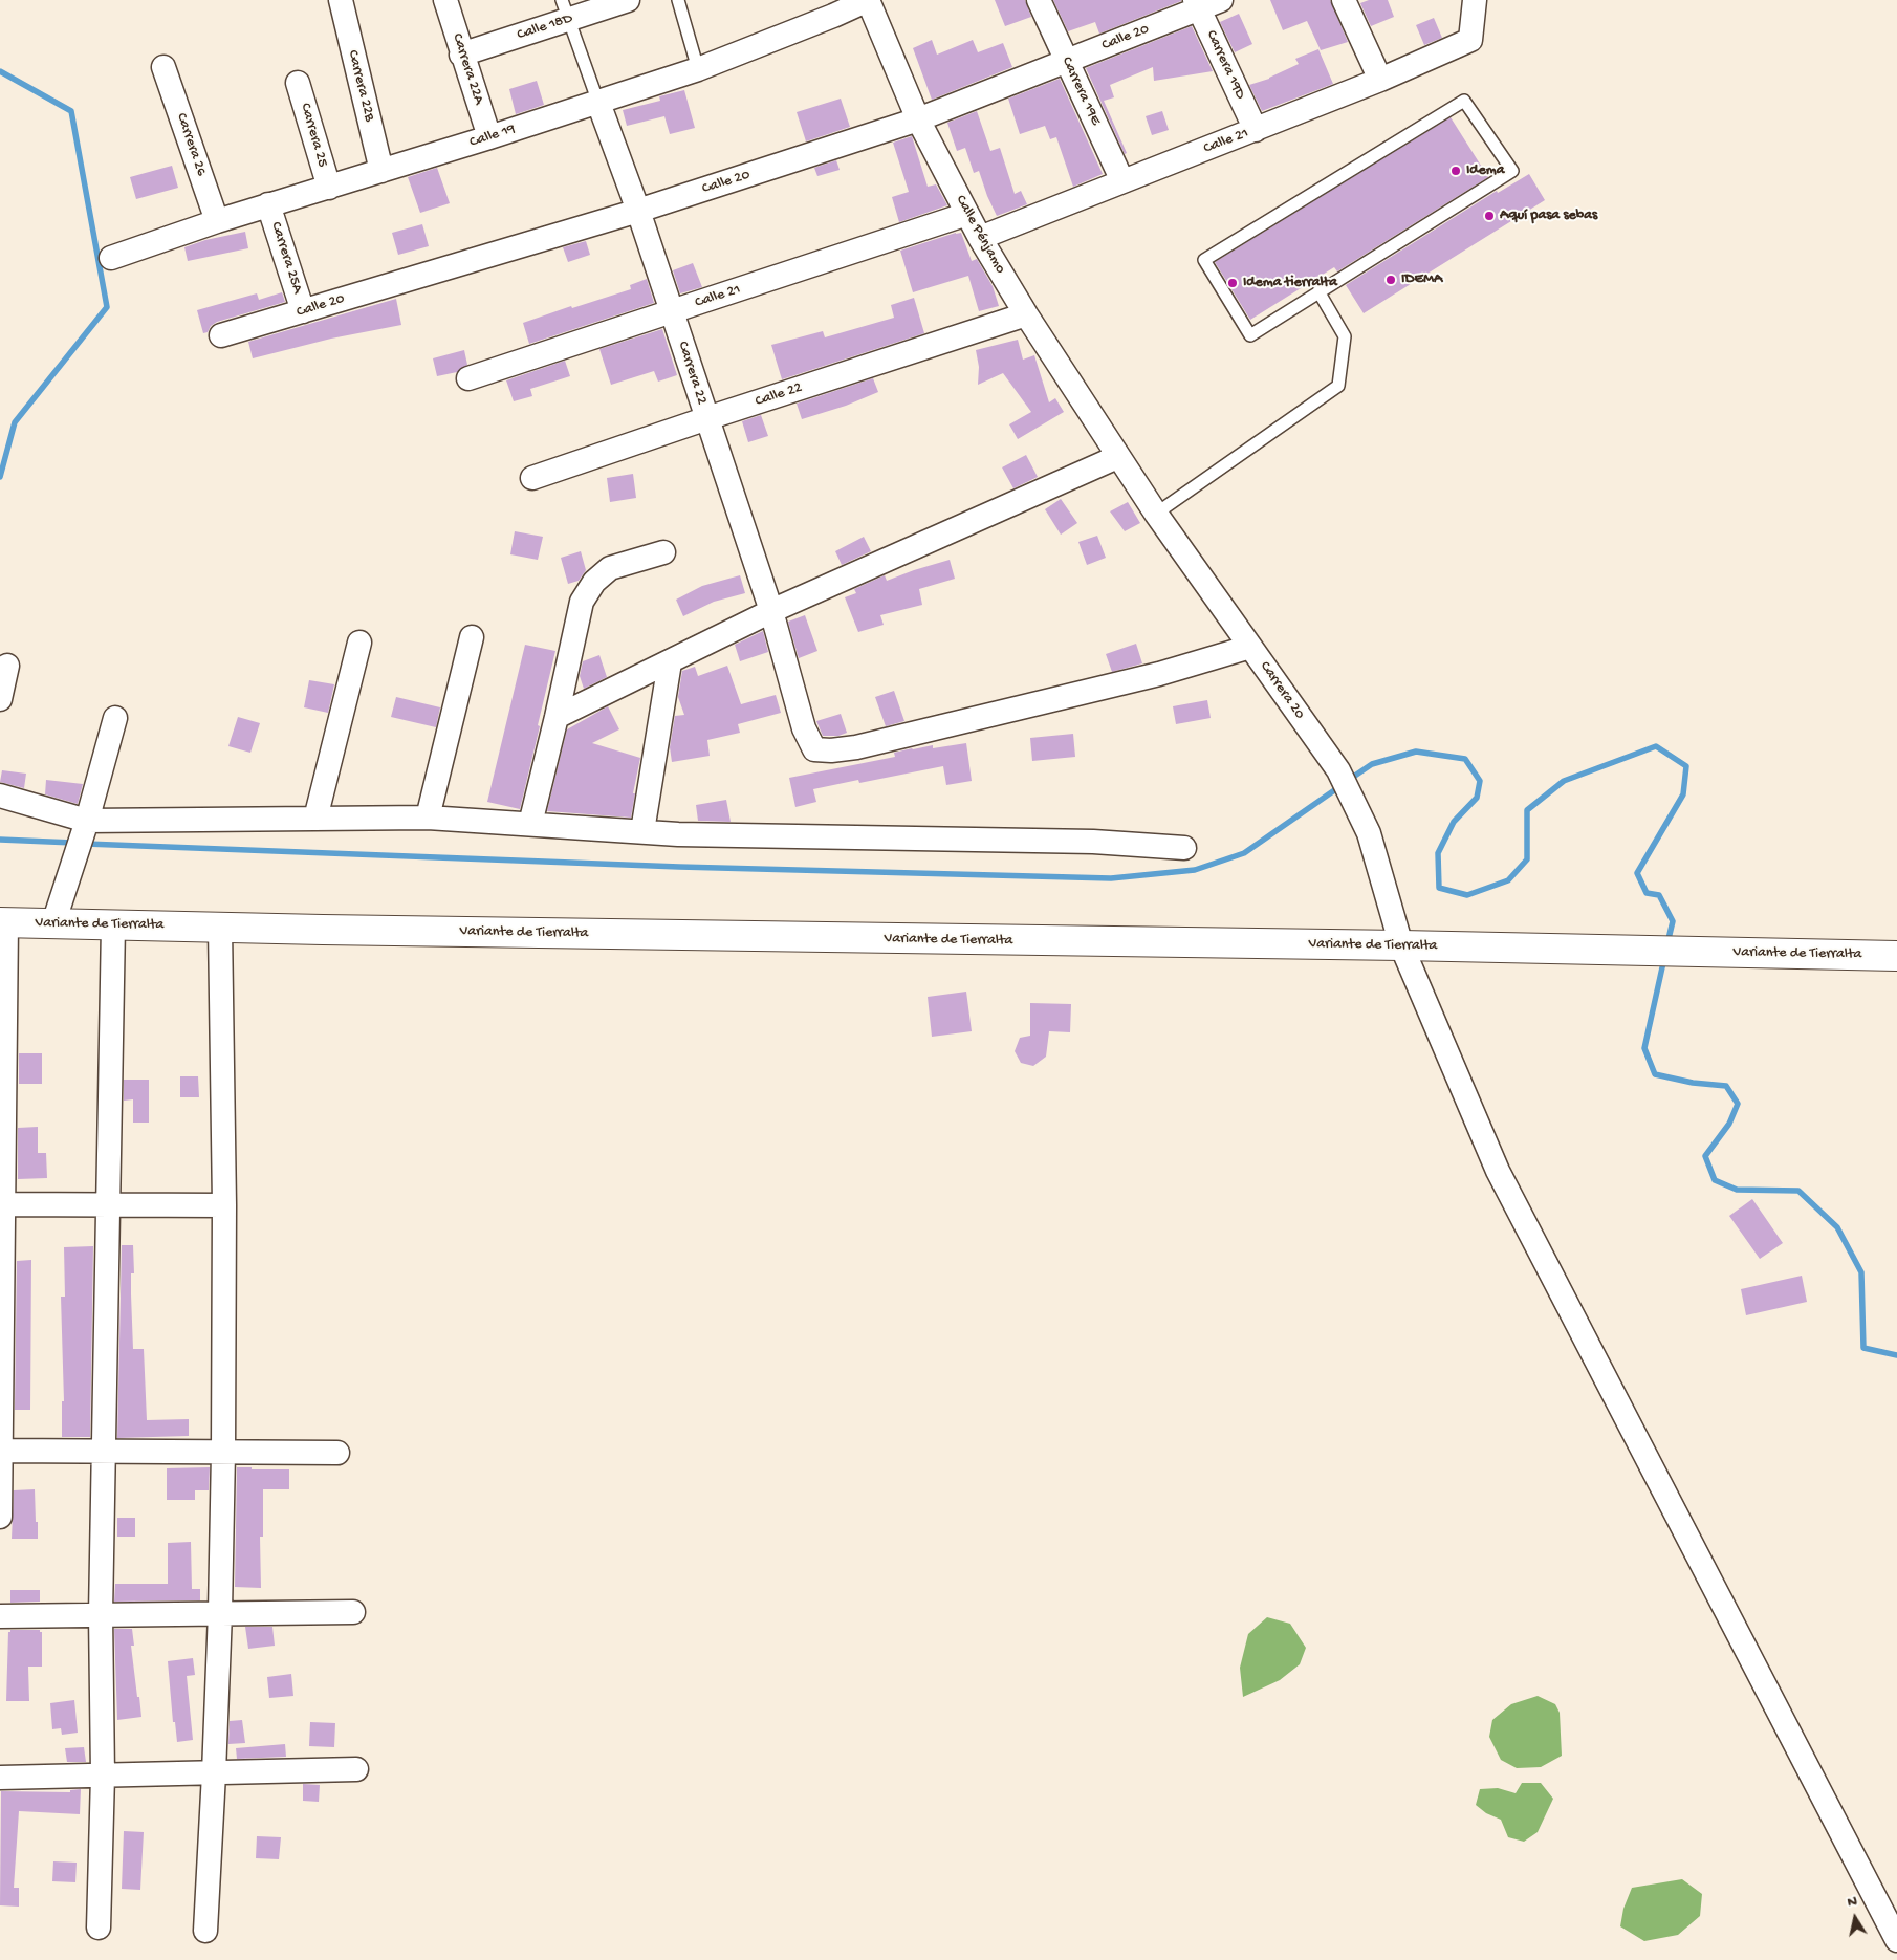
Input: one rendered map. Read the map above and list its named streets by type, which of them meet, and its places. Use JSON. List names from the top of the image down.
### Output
{
  "streets": {
    "main road": ["Variante de Tierralta"],
    "street": [
      "Calle 18D",
      "Calle 20",
      "Carrera 19D",
      "Carrera 22A",
      "Carrera 22B",
      "Carrera 19E",
      "Carrera 25",
      "Calle 19",
      "Calle 21",
      "Carrera 26",
      "Calle Pénjamo",
      "Carrera 25A",
      "Carrera 22",
      "Calle 22",
      "Carrera 20"
    ]
  },
  "crossings": [
    ["Calle 18D", "Carrera 22A"],
    ["Calle 18D", "Carrera 22"],
    ["Calle 20", "Carrera 19D"],
    ["Calle 20", "Carrera 19E"],
    ["Calle 20", "Calle Pénjamo"],
    ["Calle 20", "Carrera 25A"],
    ["Calle 20", "Carrera 22"],
    ["Carrera 19D", "Calle 21"],
    ["Carrera 22A", "Calle 19"],
    ["Carrera 22B", "Calle 19"],
    ["Carrera 19E", "Calle 21"],
    ["Carrera 25", "Calle 19"],
    ["Calle 19", "Carrera 26"],
    ["Calle 19", "Calle Pénjamo"],
    ["Calle 19", "Carrera 25A"],
    ["Calle 19", "Carrera 22"],
    ["Calle 21", "Calle Pénjamo"],
    ["Calle 21", "Carrera 22"],
    ["Calle Pénjamo", "Calle 22"],
    ["Calle Pénjamo", "Carrera 20"],
    ["Carrera 22", "Calle 22"],
    ["Carrera 22", "Carrera 20"],
    ["Carrera 20", "Variante de Tierralta"]
  ],
  "places": [
    "Idema",
    "Aquí pasa sebas",
    "IDEMA",
    "Idema tierralta"
  ],
  "north": "top"
}
